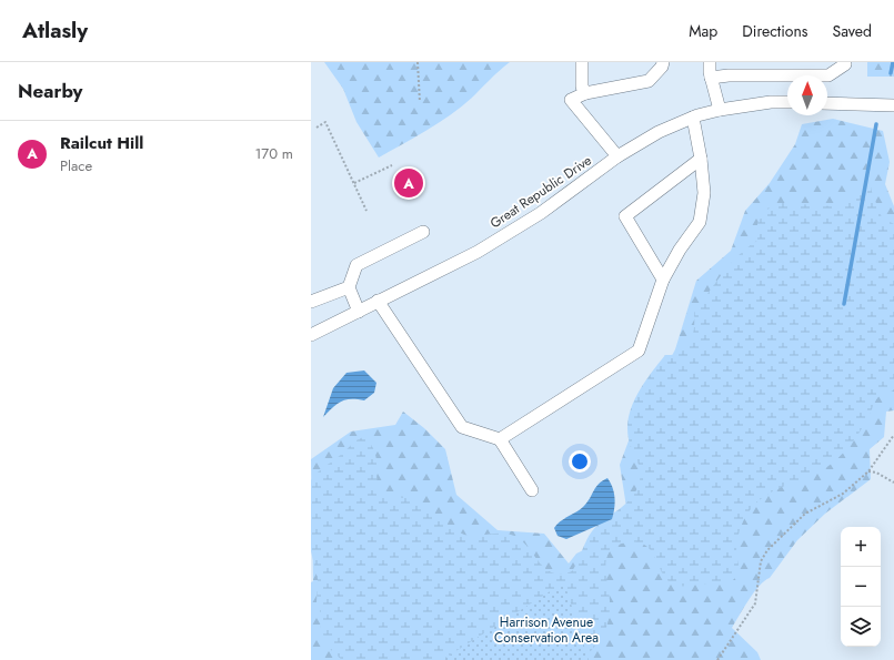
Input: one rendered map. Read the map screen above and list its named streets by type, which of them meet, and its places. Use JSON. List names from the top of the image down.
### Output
{
  "streets": {
    "street": ["Great Republic Drive"]
  },
  "parks": ["Harrison Avenue Conservation Area"],
  "north": "top",
  "page": {
    "header": "Atlasly",
    "nav": ["Map", "Directions", "Saved"],
    "heading": "Nearby",
    "list": [
      {
        "mark": "A",
        "name": "Railcut Hill",
        "note": "Place",
        "value": "170 m"
      }
    ],
    "pins": "A",
    "map_buttons": ["+", "−"]
  }
}
